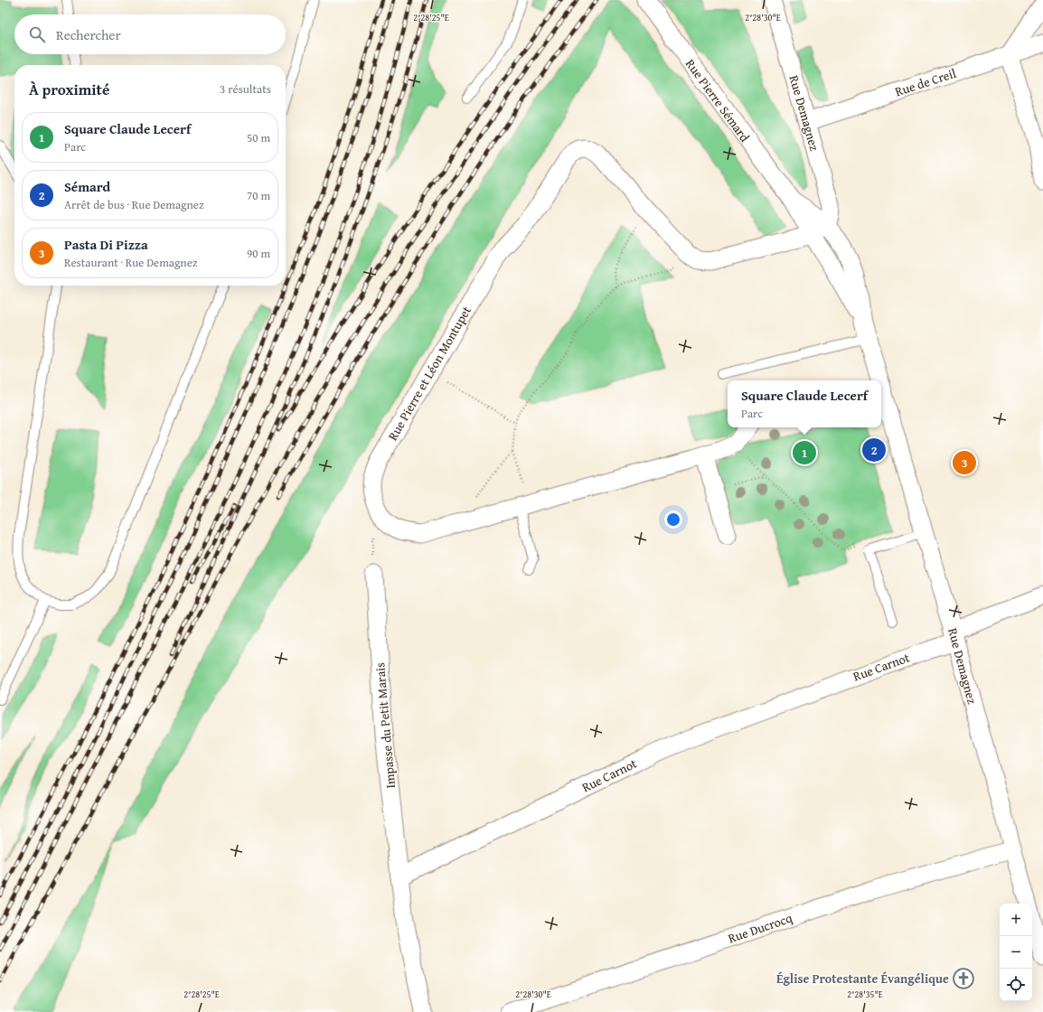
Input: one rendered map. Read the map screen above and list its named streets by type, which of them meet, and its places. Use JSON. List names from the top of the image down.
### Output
{
  "streets": {
    "street": [
      "Rue de Creil",
      "Rue Pierre Sémard",
      "Rue Demagnez",
      "Rue Pierre et Léon Montupet",
      "Rue Carnot",
      "Impasse du Petit Marais",
      "Rue Ducrocq"
    ]
  },
  "crossings": [
    ["Rue de Creil", "Rue Demagnez"],
    ["Rue Pierre Sémard", "Rue Demagnez"],
    ["Rue Pierre Sémard", "Rue Pierre et Léon Montupet"],
    ["Rue Demagnez", "Rue Pierre et Léon Montupet"],
    ["Rue Demagnez", "Rue Carnot"],
    ["Rue Demagnez", "Rue Ducrocq"],
    ["Rue Carnot", "Impasse du Petit Marais"]
  ],
  "places": {
    "church": ["Église Protestante Évangélique"]
  },
  "page": {
    "search": "Rechercher",
    "heading": ["À proximité", "3 résultats"],
    "list": [
      {
        "mark": "1",
        "name": "Square Claude Lecerf",
        "note": "Parc",
        "value": "50 m"
      },
      {
        "mark": "2",
        "name": "Sémard",
        "note": "Arrêt de bus · Rue Demagnez",
        "value": "70 m"
      },
      {
        "mark": "3",
        "name": "Pasta Di Pizza",
        "note": "Restaurant · Rue Demagnez",
        "value": "90 m"
      }
    ],
    "popup": ["Square Claude Lecerf", "Parc"],
    "pins": ["2", "1", "3"],
    "map_buttons": ["+", "−"]
  },
  "coordinates": ["2°28'25\"E", "2°28'30\"E", "2°28'35\"E"]
}
